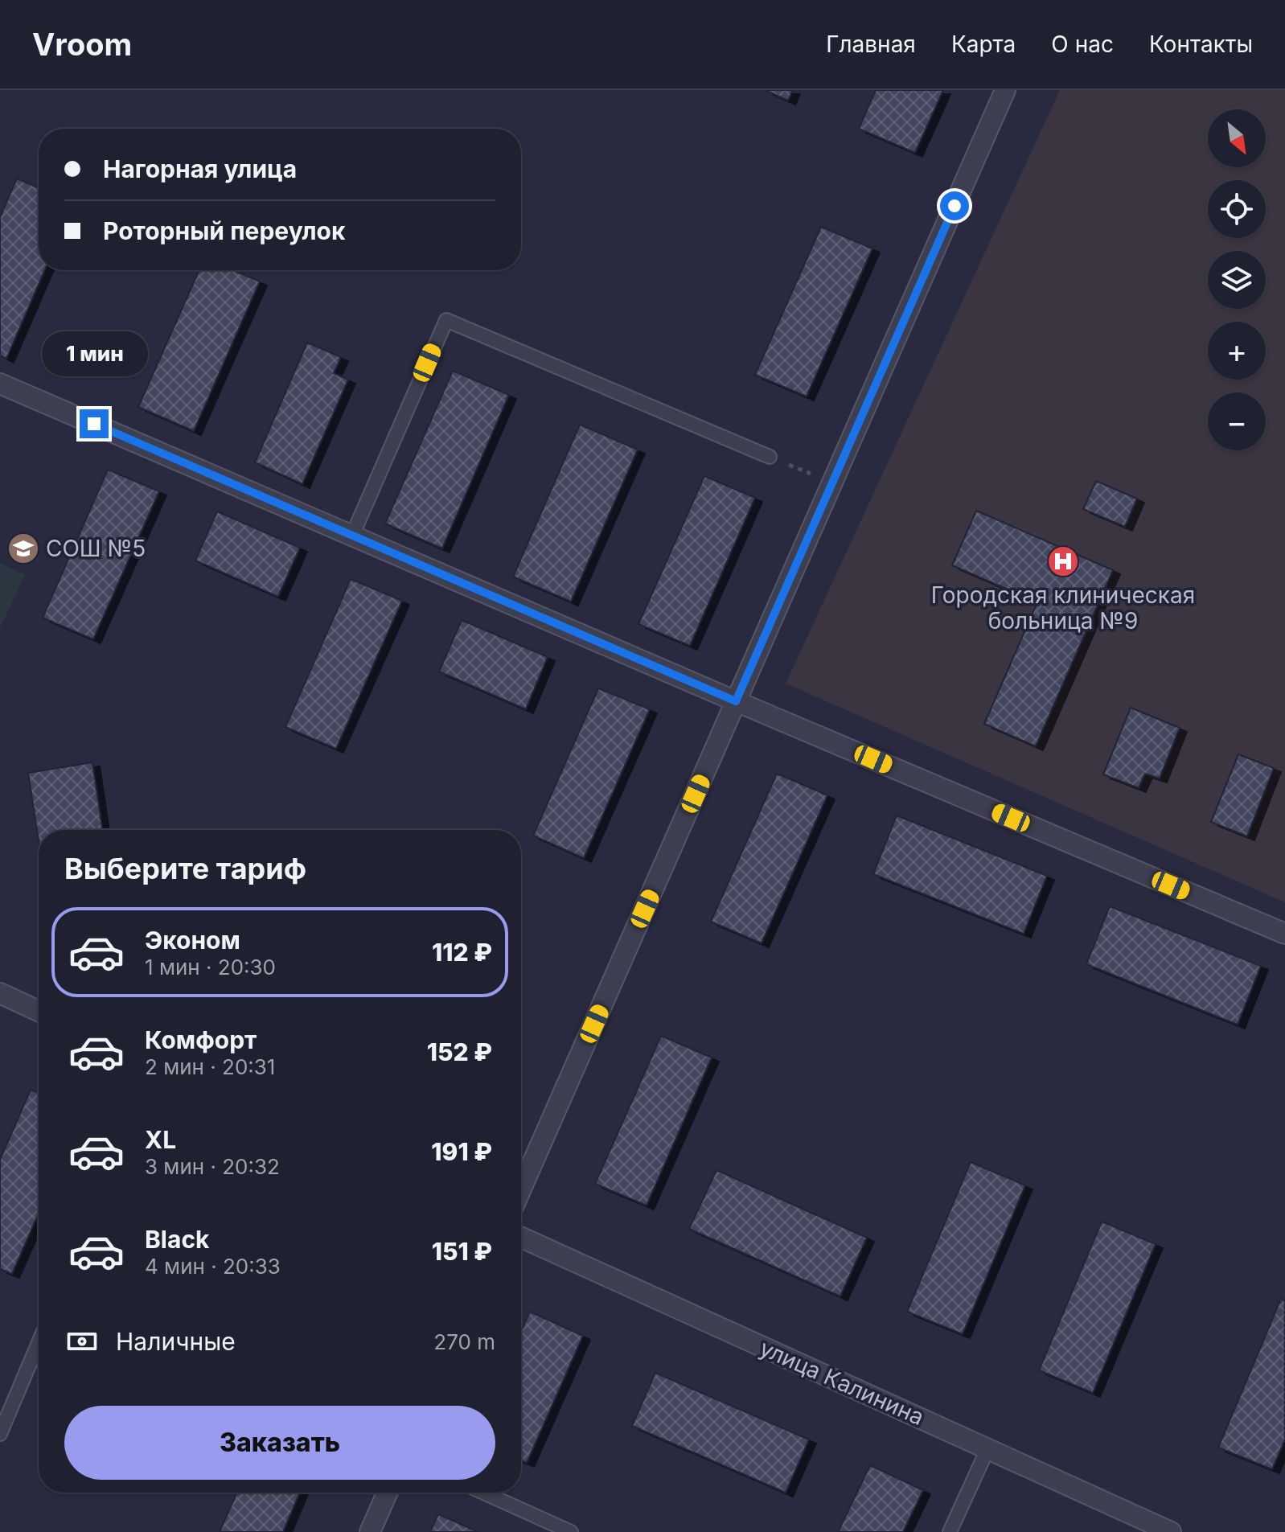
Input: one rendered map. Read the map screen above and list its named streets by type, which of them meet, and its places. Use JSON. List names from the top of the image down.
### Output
{
  "streets": {
    "street": ["улица Калинина"]
  },
  "places": {
    "school or university": ["СОШ №5"],
    "hospital": ["Городская клиническая больница №9"]
  },
  "north": "bottom right",
  "page": {
    "header": "Vroom",
    "nav": [
      "Главная",
      "Карта",
      "О нас",
      "Контакты"
    ],
    "map_buttons": ["+", "−"],
    "banner": ["Нагорная улица", "Роторный переулок"],
    "bubble": "1 мин",
    "heading": "Выберите тариф",
    "list": [
      {
        "name": "Эконом",
        "note": "1 мин · 20:30",
        "value": "112 ₽"
      },
      {
        "name": "Комфорт",
        "note": "2 мин · 20:31",
        "value": "152 ₽"
      },
      {
        "name": "XL",
        "note": "3 мин · 20:32",
        "value": "191 ₽"
      },
      {
        "name": "Black",
        "note": "4 мин · 20:33",
        "value": "151 ₽"
      }
    ],
    "pay": ["Наличные", "270 m"],
    "buttons": "Заказать"
  }
}
